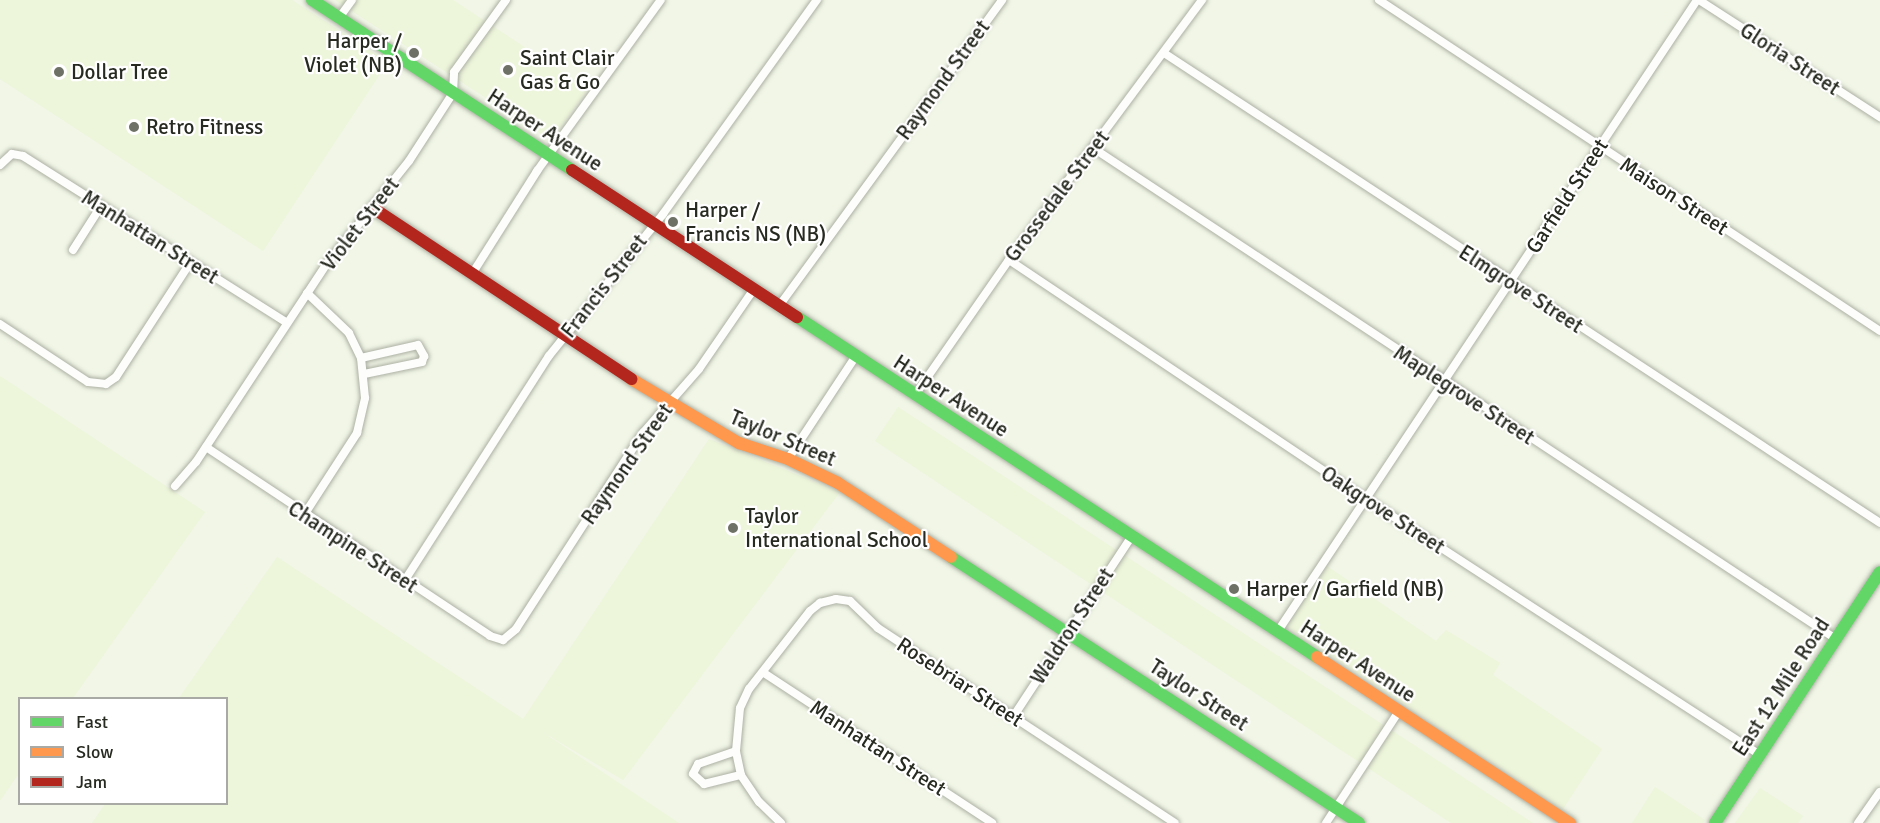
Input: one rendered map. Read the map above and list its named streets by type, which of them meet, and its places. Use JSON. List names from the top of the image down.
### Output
{
  "streets": {
    "main road": ["Harper Avenue", "Taylor Street", "East 12 Mile Road"],
    "street": [
      "Gloria Street",
      "Raymond Street",
      "Grossedale Street",
      "Garfield Street",
      "Maison Street",
      "Violet Street",
      "Manhattan Street",
      "Francis Street",
      "Elmgrove Street",
      "Maplegrove Street",
      "Oakgrove Street",
      "Champine Street",
      "Waldron Street",
      "Rosebriar Street"
    ]
  },
  "crossings": [
    ["Gloria Street", "Garfield Street"],
    ["Raymond Street", "Harper Avenue"],
    ["Raymond Street", "Taylor Street"],
    ["Raymond Street", "Champine Street"],
    ["Harper Avenue", "Grossedale Street"],
    ["Harper Avenue", "Garfield Street"],
    ["Harper Avenue", "Violet Street"],
    ["Harper Avenue", "Francis Street"],
    ["Harper Avenue", "Waldron Street"],
    ["Grossedale Street", "Elmgrove Street"],
    ["Grossedale Street", "Maplegrove Street"],
    ["Grossedale Street", "Oakgrove Street"],
    ["Garfield Street", "Maison Street"],
    ["Garfield Street", "Elmgrove Street"],
    ["Garfield Street", "Maplegrove Street"],
    ["Garfield Street", "Oakgrove Street"],
    ["Violet Street", "Manhattan Street"],
    ["Violet Street", "Taylor Street"],
    ["Violet Street", "Champine Street"],
    ["Manhattan Street", "Rosebriar Street"],
    ["Francis Street", "Taylor Street"],
    ["Francis Street", "Champine Street"],
    ["Maplegrove Street", "East 12 Mile Road"],
    ["Taylor Street", "Waldron Street"],
    ["Oakgrove Street", "East 12 Mile Road"],
    ["Waldron Street", "Rosebriar Street"]
  ],
  "places": [
    "Harper / Violet (NB)",
    "Saint Clair Gas & Go",
    "Dollar Tree",
    "Retro Fitness",
    "Harper / Francis NS (NB)",
    "Taylor International School",
    "Harper / Garfield (NB)"
  ],
  "legend": ["Fast", "Slow", "Jam"]
}
